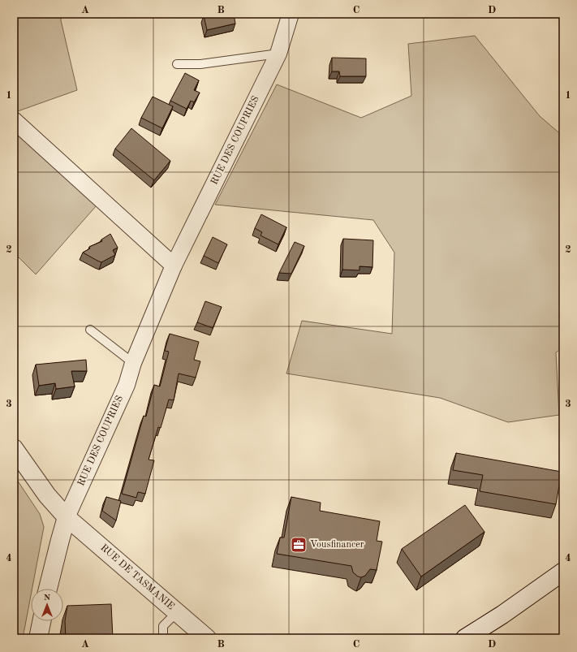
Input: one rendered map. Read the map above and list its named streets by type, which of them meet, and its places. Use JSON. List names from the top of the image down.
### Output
{
  "streets": {
    "street": ["RUE DES COUPRIES", "RUE DE TASMANIE"]
  },
  "crossings": [
    ["RUE DES COUPRIES", "RUE DE TASMANIE"]
  ],
  "places": {
    "office": ["Vousfinancer"]
  },
  "north": "top",
  "grid": {
    "columns": [
      "A",
      "B",
      "C",
      "D"
    ],
    "rows": [
      "1",
      "2",
      "3",
      "4"
    ]
  }
}
